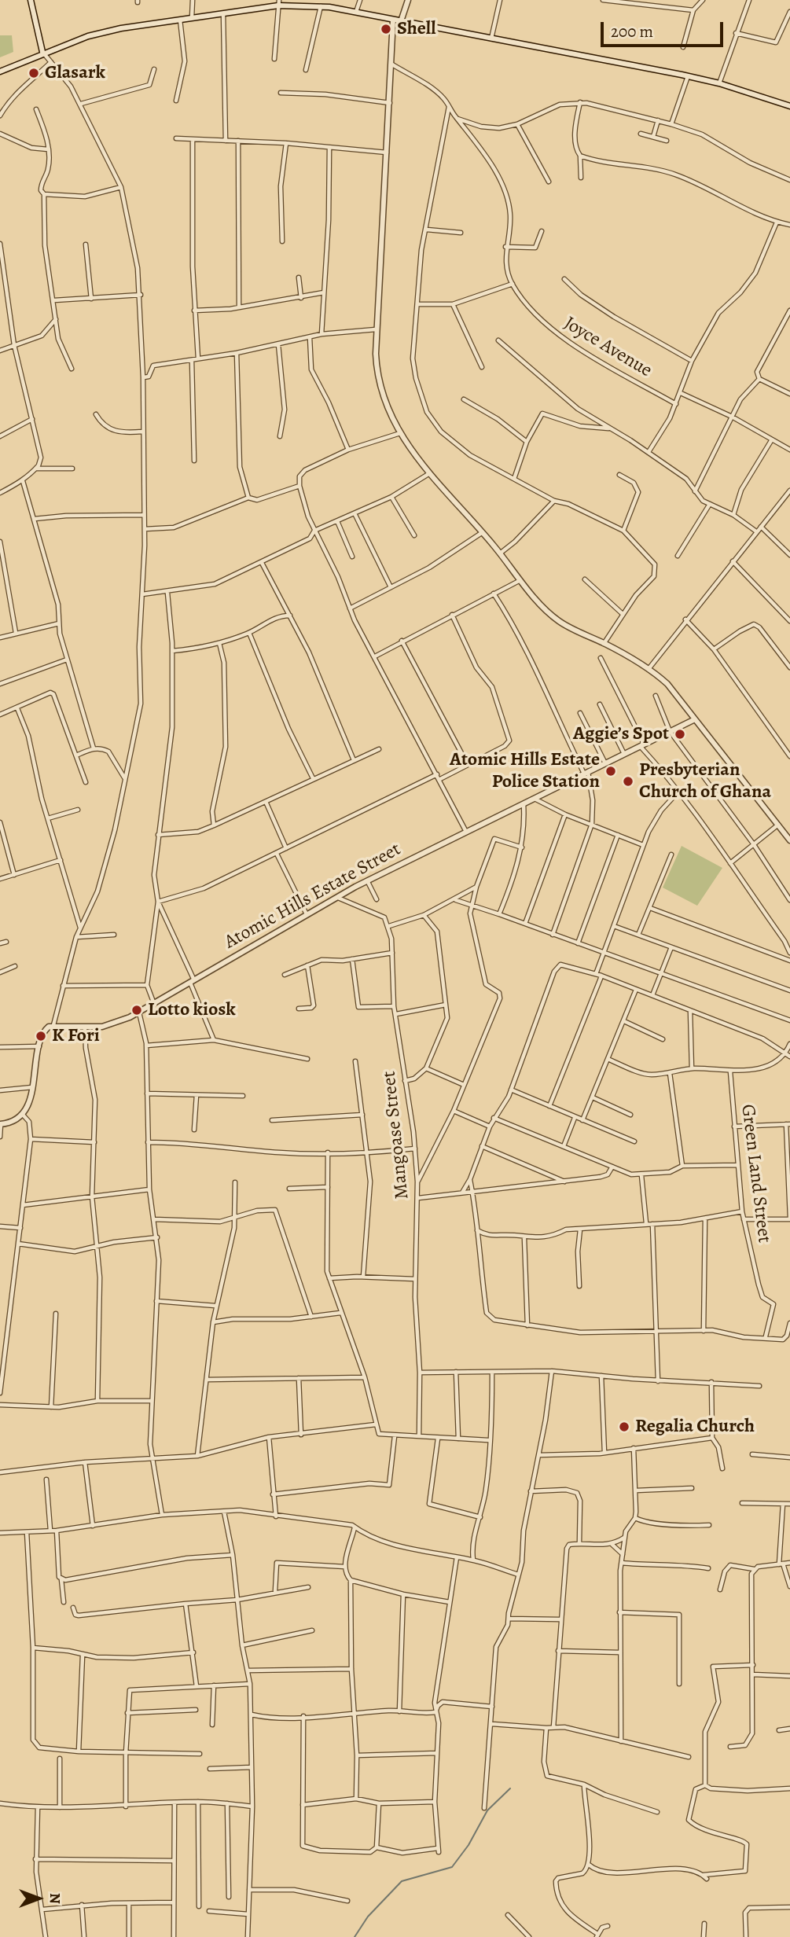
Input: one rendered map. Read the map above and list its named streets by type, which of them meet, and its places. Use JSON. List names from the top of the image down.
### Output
{
  "streets": {
    "street": [
      "Joyce Avenue",
      "Atomic Hills Estate Street",
      "Mangoase Street",
      "Green Land Street"
    ]
  },
  "places": [
    "Shell",
    "Glasark",
    "Aggie’s Spot",
    "Atomic Hills Estate Police Station",
    "Presbyterian Church of Ghana",
    "Lotto kiosk",
    "K Fori",
    "Regalia Church"
  ],
  "scale_bar": "200 m",
  "north": "right"
}
